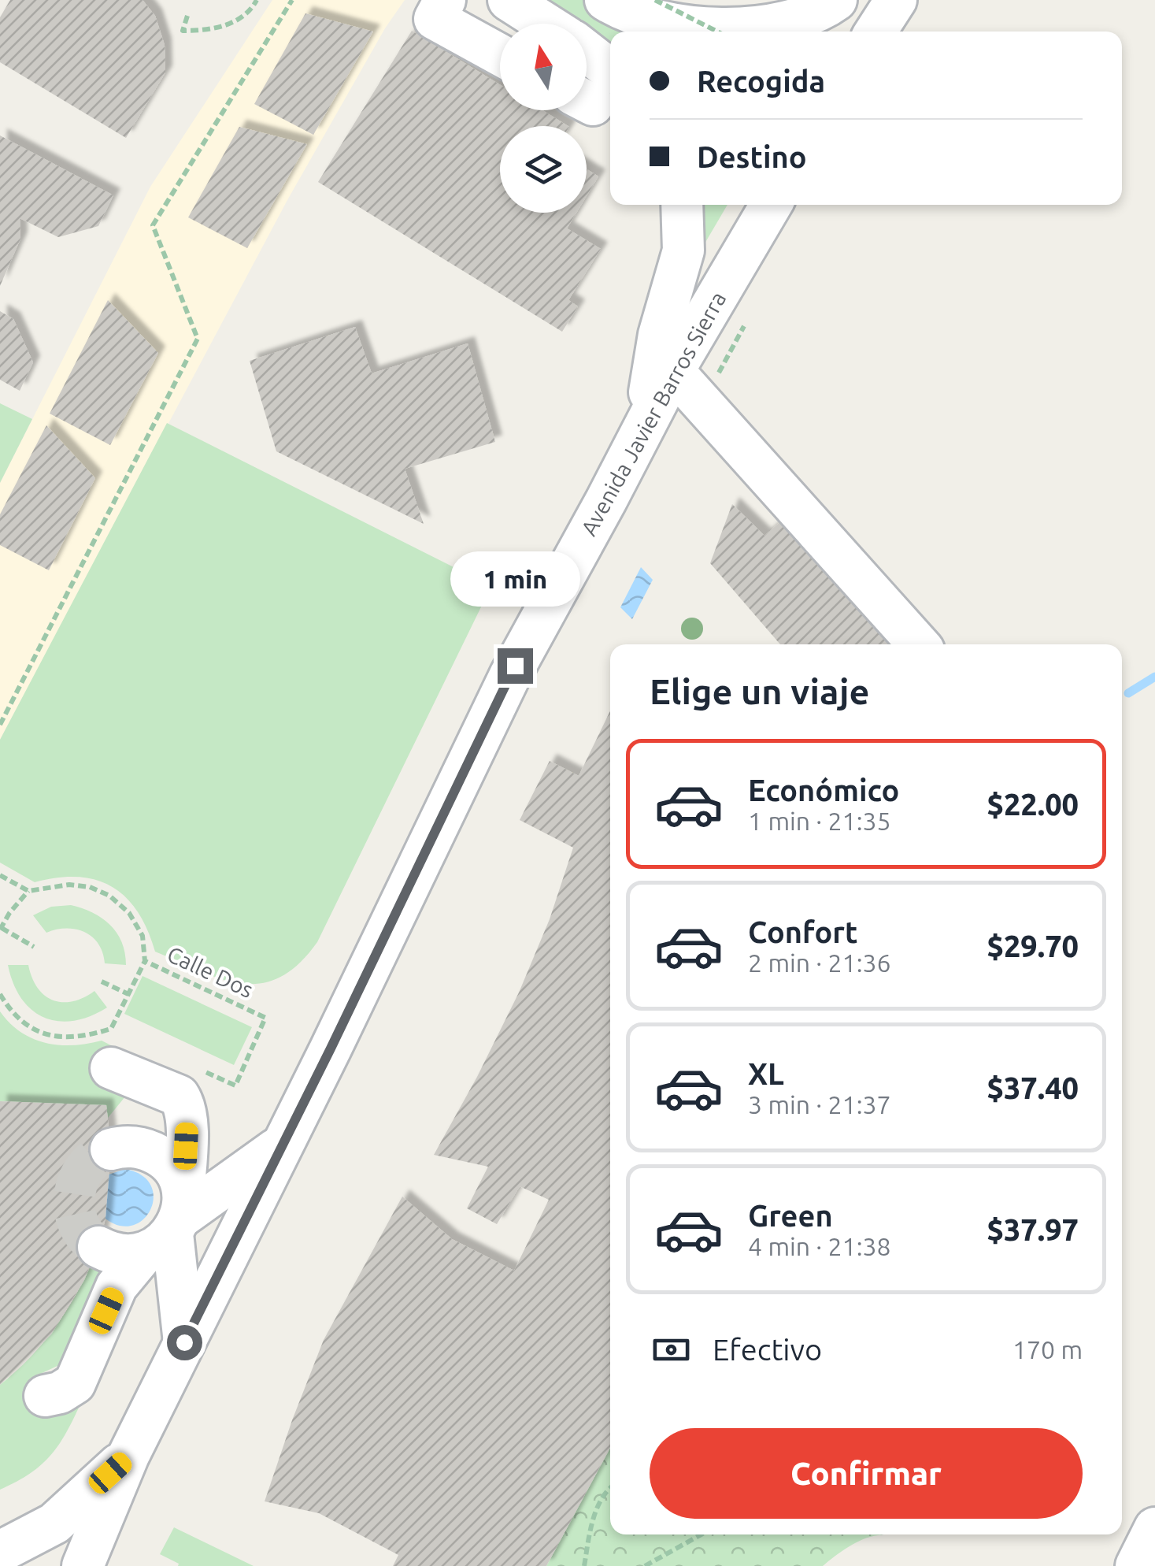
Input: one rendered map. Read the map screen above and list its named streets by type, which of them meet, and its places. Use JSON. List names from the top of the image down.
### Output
{
  "streets": {
    "street": ["Avenida Javier Barros Sierra"],
    "path": ["Calle Dos"]
  },
  "north": "top",
  "page": {
    "banner": ["Recogida", "Destino"],
    "bubble": "1 min",
    "heading": "Elige un viaje",
    "list": [
      {
        "name": "Económico",
        "note": "1 min · 21:35",
        "value": "$22.00"
      },
      {
        "name": "Confort",
        "note": "2 min · 21:36",
        "value": "$29.70"
      },
      {
        "name": "XL",
        "note": "3 min · 21:37",
        "value": "$37.40"
      },
      {
        "name": "Green",
        "note": "4 min · 21:38",
        "value": "$37.97"
      }
    ],
    "pay": ["Efectivo", "170 m"],
    "buttons": "Confirmar"
  }
}
